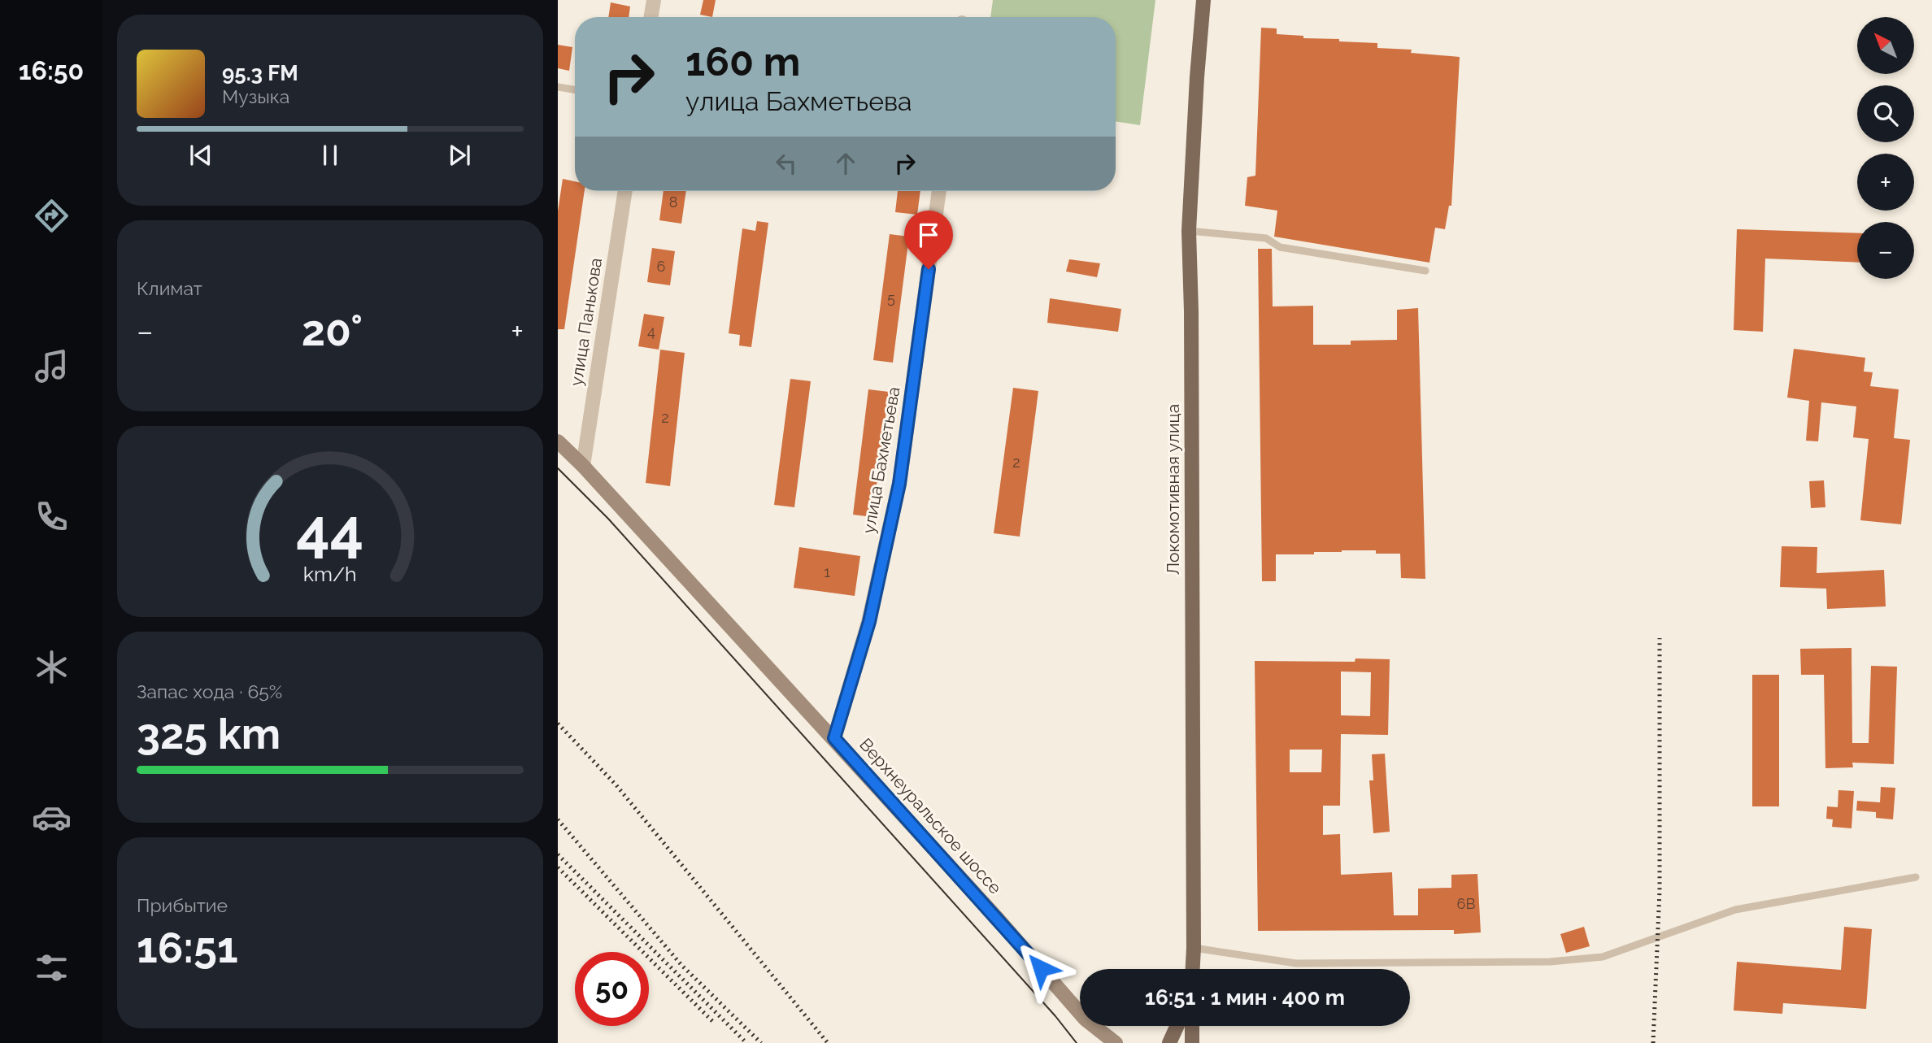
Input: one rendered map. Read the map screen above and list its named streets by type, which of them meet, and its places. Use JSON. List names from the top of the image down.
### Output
{
  "streets": {
    "main road": ["Локомотивная улица", "Верхнеуральское шоссе"],
    "street": ["улица Панькова", "улица Бахметьева"]
  },
  "crossings": [
    ["улица Панькова", "Верхнеуральское шоссе"],
    ["улица Бахметьева", "Верхнеуральское шоссе"]
  ],
  "house_numbers": [
    "8",
    "6",
    "5",
    "4",
    "2",
    "2",
    "1",
    "6В"
  ],
  "north": "top left",
  "page": {
    "tabs": "16:50",
    "map_buttons": ["+", "−"],
    "turn": ["160 m", "улица Бахметьева"],
    "song": ["95.3 FM", "Музыка"],
    "tile": [
      "Климат",
      ["Запас хода · 65%", "325 km"],
      ["Прибытие", "16:51"]
    ],
    "heat": ["−", "20°", "+"],
    "limit": "50",
    "trip": "16:51 · 1 мин · 400 m",
    "gauge": ["44", "km/h"]
  }
}
